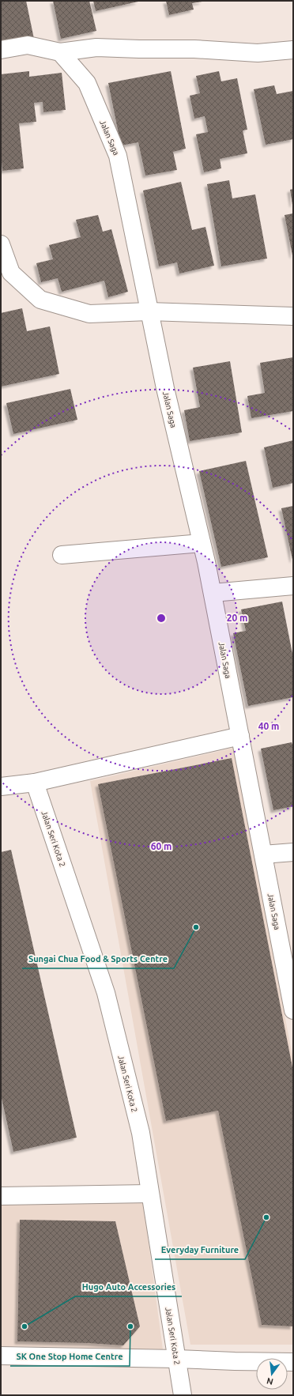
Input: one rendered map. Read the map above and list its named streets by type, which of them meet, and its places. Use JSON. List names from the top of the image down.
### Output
{
  "streets": {
    "street": ["Jalan Saga", "Jalan Seri Kota 2"]
  },
  "places": [
    "Sungai Chua Food & Sports Centre",
    "Everyday Furniture",
    "Hugo Auto Accessories",
    "SK One Stop Home Centre"
  ],
  "north": "bottom",
  "rings": ["20 m", "40 m", "60 m"]
}
